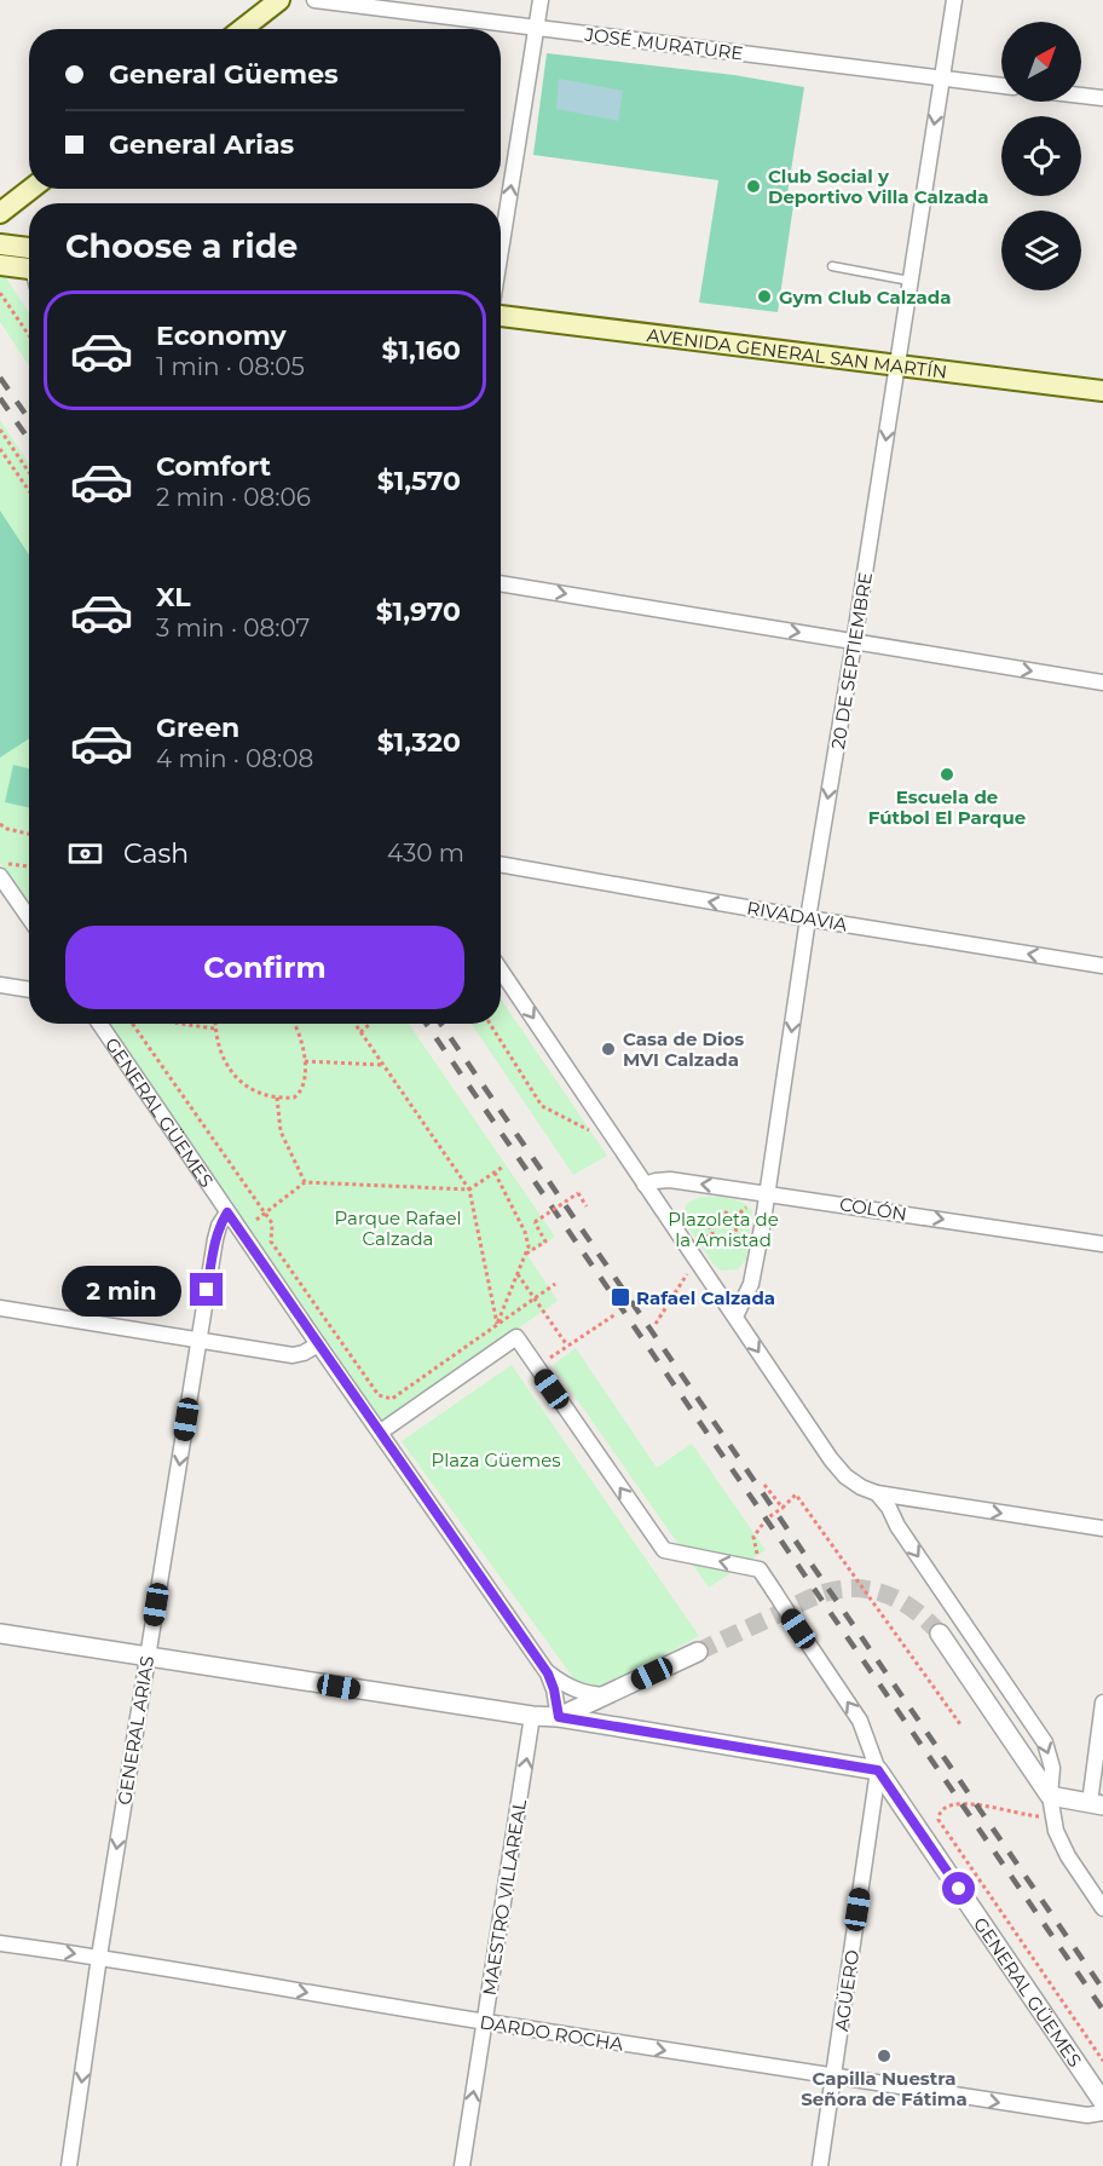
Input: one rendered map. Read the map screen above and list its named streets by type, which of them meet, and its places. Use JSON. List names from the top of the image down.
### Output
{
  "streets": {
    "main road": ["AVENIDA GENERAL SAN MARTÍN"],
    "street": [
      "JOSÉ MURATURE",
      "20 DE SEPTIEMBRE",
      "RIVADAVIA",
      "GENERAL GÜEMES",
      "COLÓN",
      "GENERAL ARIAS",
      "MAESTRO VILLAREAL",
      "AGÜERO",
      "DARDO ROCHA"
    ]
  },
  "crossings": [
    ["JOSÉ MURATURE", "20 DE SEPTIEMBRE"],
    ["AVENIDA GENERAL SAN MARTÍN", "20 DE SEPTIEMBRE"],
    ["20 DE SEPTIEMBRE", "RIVADAVIA"],
    ["20 DE SEPTIEMBRE", "COLÓN"],
    ["GENERAL GÜEMES", "GENERAL ARIAS"],
    ["GENERAL GÜEMES", "AGÜERO"],
    ["GENERAL ARIAS", "DARDO ROCHA"],
    ["MAESTRO VILLAREAL", "DARDO ROCHA"],
    ["AGÜERO", "DARDO ROCHA"]
  ],
  "one_way": [
    "20 DE SEPTIEMBRE",
    "RIVADAVIA",
    "GENERAL ARIAS",
    "MAESTRO VILLAREAL",
    "DARDO ROCHA"
  ],
  "parks": ["Parque Rafael Calzada", "Plazoleta de la Amistad", "Plaza Güemes"],
  "places": {
    "other": [
      "Club Social y Deportivo Villa Calzada",
      "Gym Club Calzada",
      "Escuela de Fútbol El Parque",
      "Casa de Dios MVI Calzada",
      "Capilla Nuestra Señora de Fátima"
    ],
    "transit": ["Rafael Calzada"]
  },
  "north": "top right",
  "page": {
    "banner": ["General Güemes", "General Arias"],
    "heading": "Choose a ride",
    "list": [
      {
        "name": "Economy",
        "note": "1 min · 08:05",
        "value": "$1,160"
      },
      {
        "name": "Comfort",
        "note": "2 min · 08:06",
        "value": "$1,570"
      },
      {
        "name": "XL",
        "note": "3 min · 08:07",
        "value": "$1,970"
      },
      {
        "name": "Green",
        "note": "4 min · 08:08",
        "value": "$1,320"
      }
    ],
    "pay": ["Cash", "430 m"],
    "buttons": "Confirm",
    "bubble": "2 min"
  }
}
